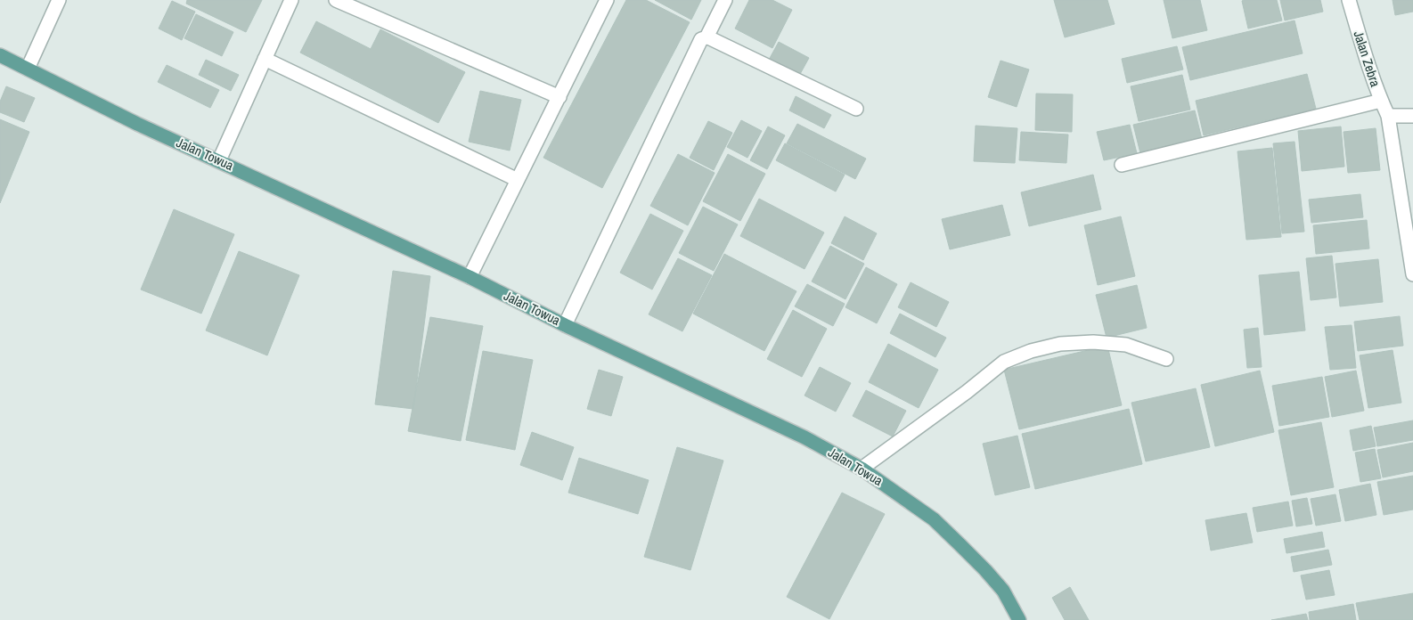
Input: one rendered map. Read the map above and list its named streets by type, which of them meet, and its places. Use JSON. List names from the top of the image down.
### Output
{
  "streets": {
    "main road": ["Jalan Towua"],
    "street": ["Jalan Zebra"]
  }
}
